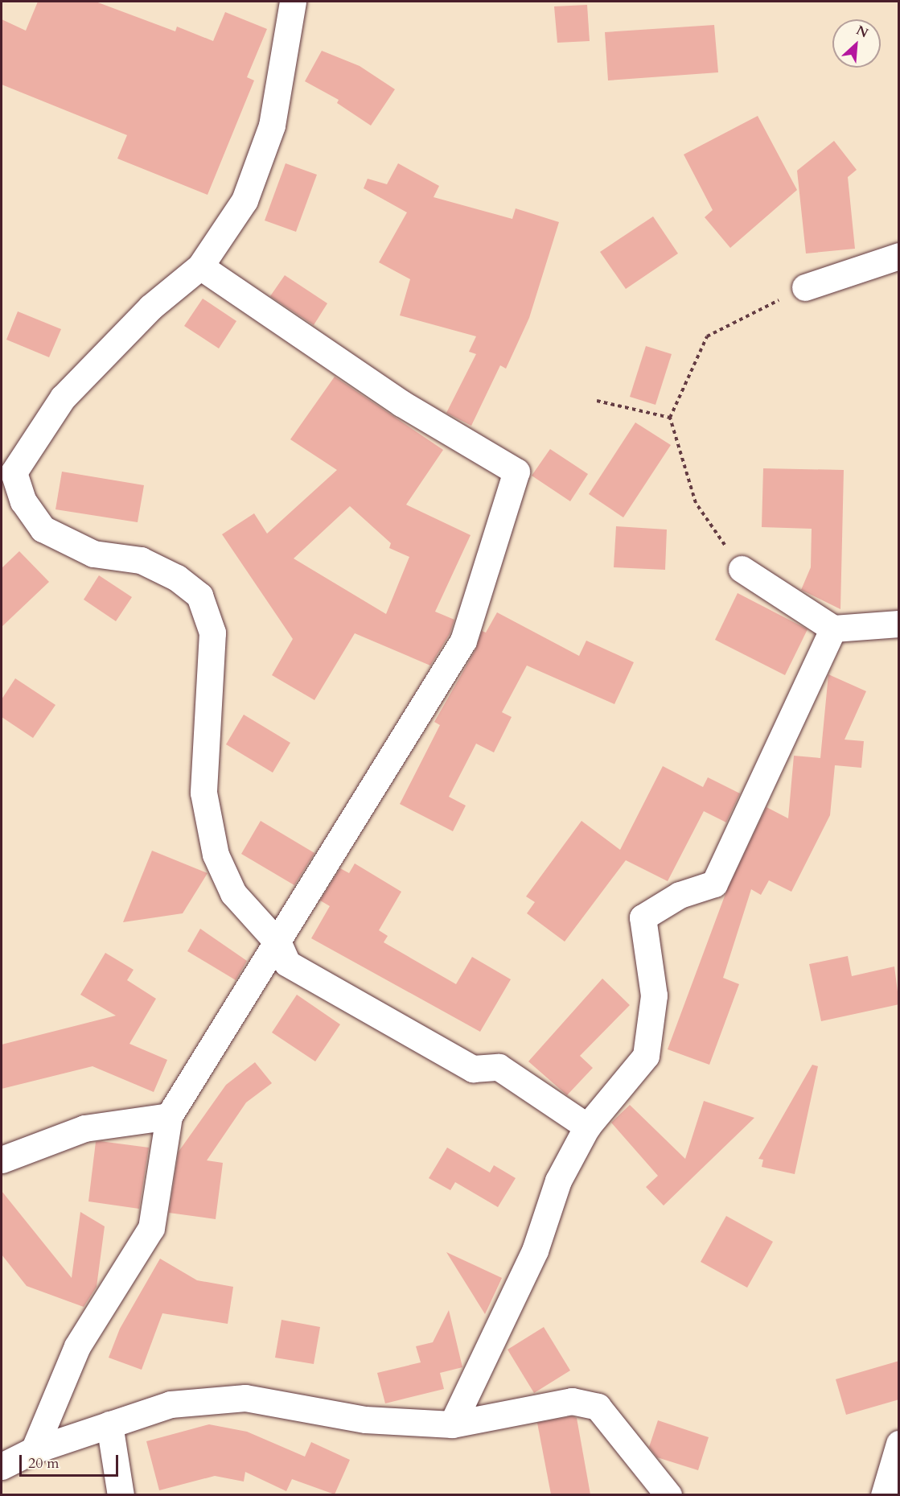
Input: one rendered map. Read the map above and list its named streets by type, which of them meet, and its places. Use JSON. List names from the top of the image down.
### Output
{
  "scale_bar": "20 m",
  "north": "top right"
}
